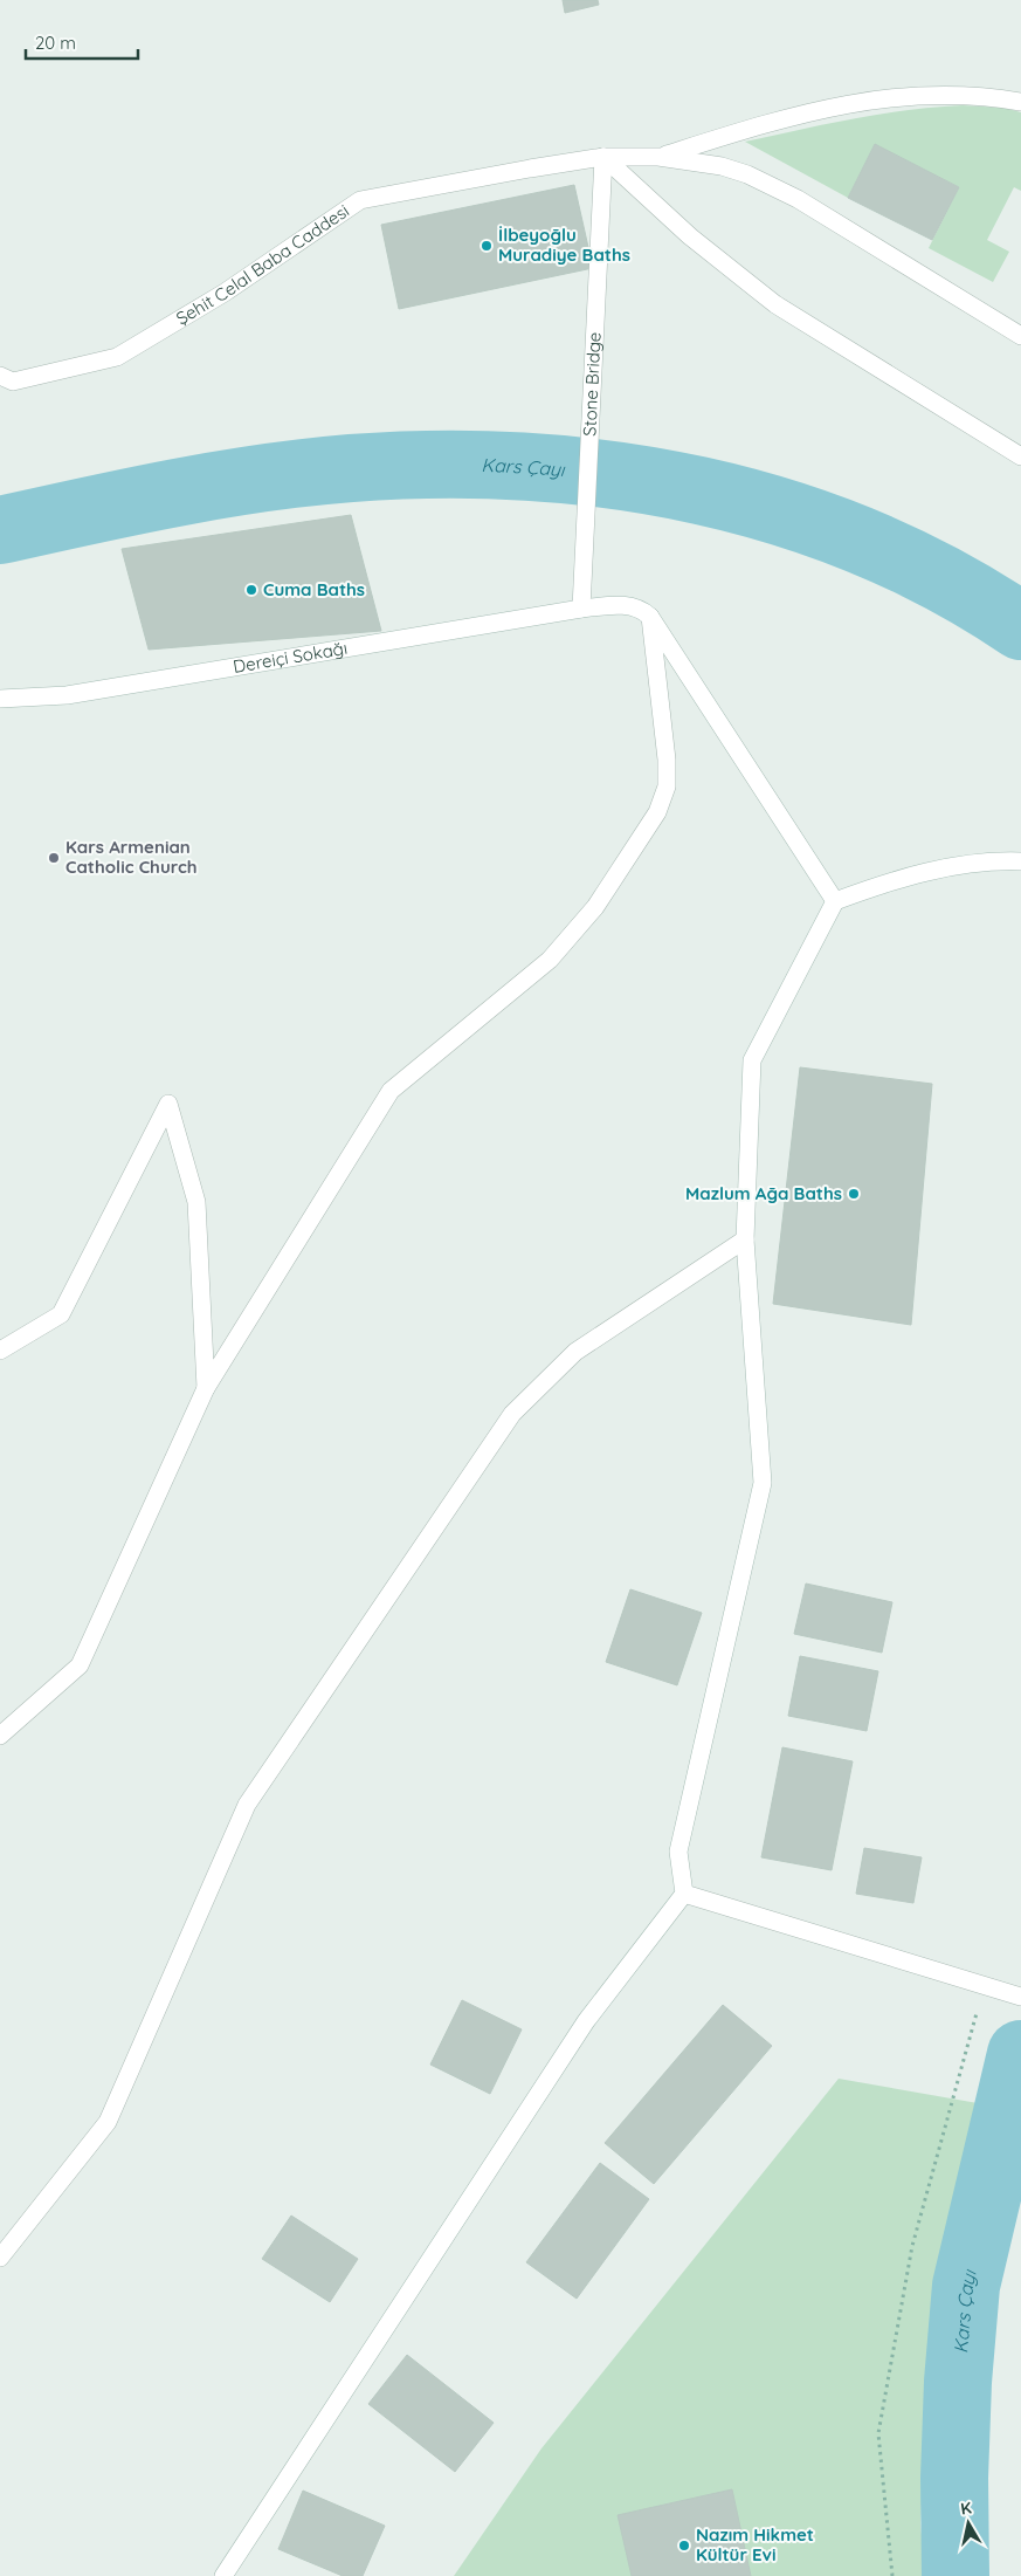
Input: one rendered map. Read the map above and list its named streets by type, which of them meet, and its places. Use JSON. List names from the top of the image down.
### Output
{
  "streets": {
    "street": ["Şehit Celal Baba Caddesi", "Stone Bridge", "Dereiçi Sokağı"]
  },
  "crossings": [
    ["Şehit Celal Baba Caddesi", "Stone Bridge"],
    ["Stone Bridge", "Dereiçi Sokağı"]
  ],
  "water": ["Kars Çayı"],
  "places": [
    "İlbeyoğlu Muradiye Baths",
    "Cuma Baths",
    "Kars Armenian Catholic Church",
    "Mazlum Ağa Baths",
    "Nazım Hikmet Kültür Evi"
  ],
  "scale_bar": "20 m",
  "north": "top"
}
